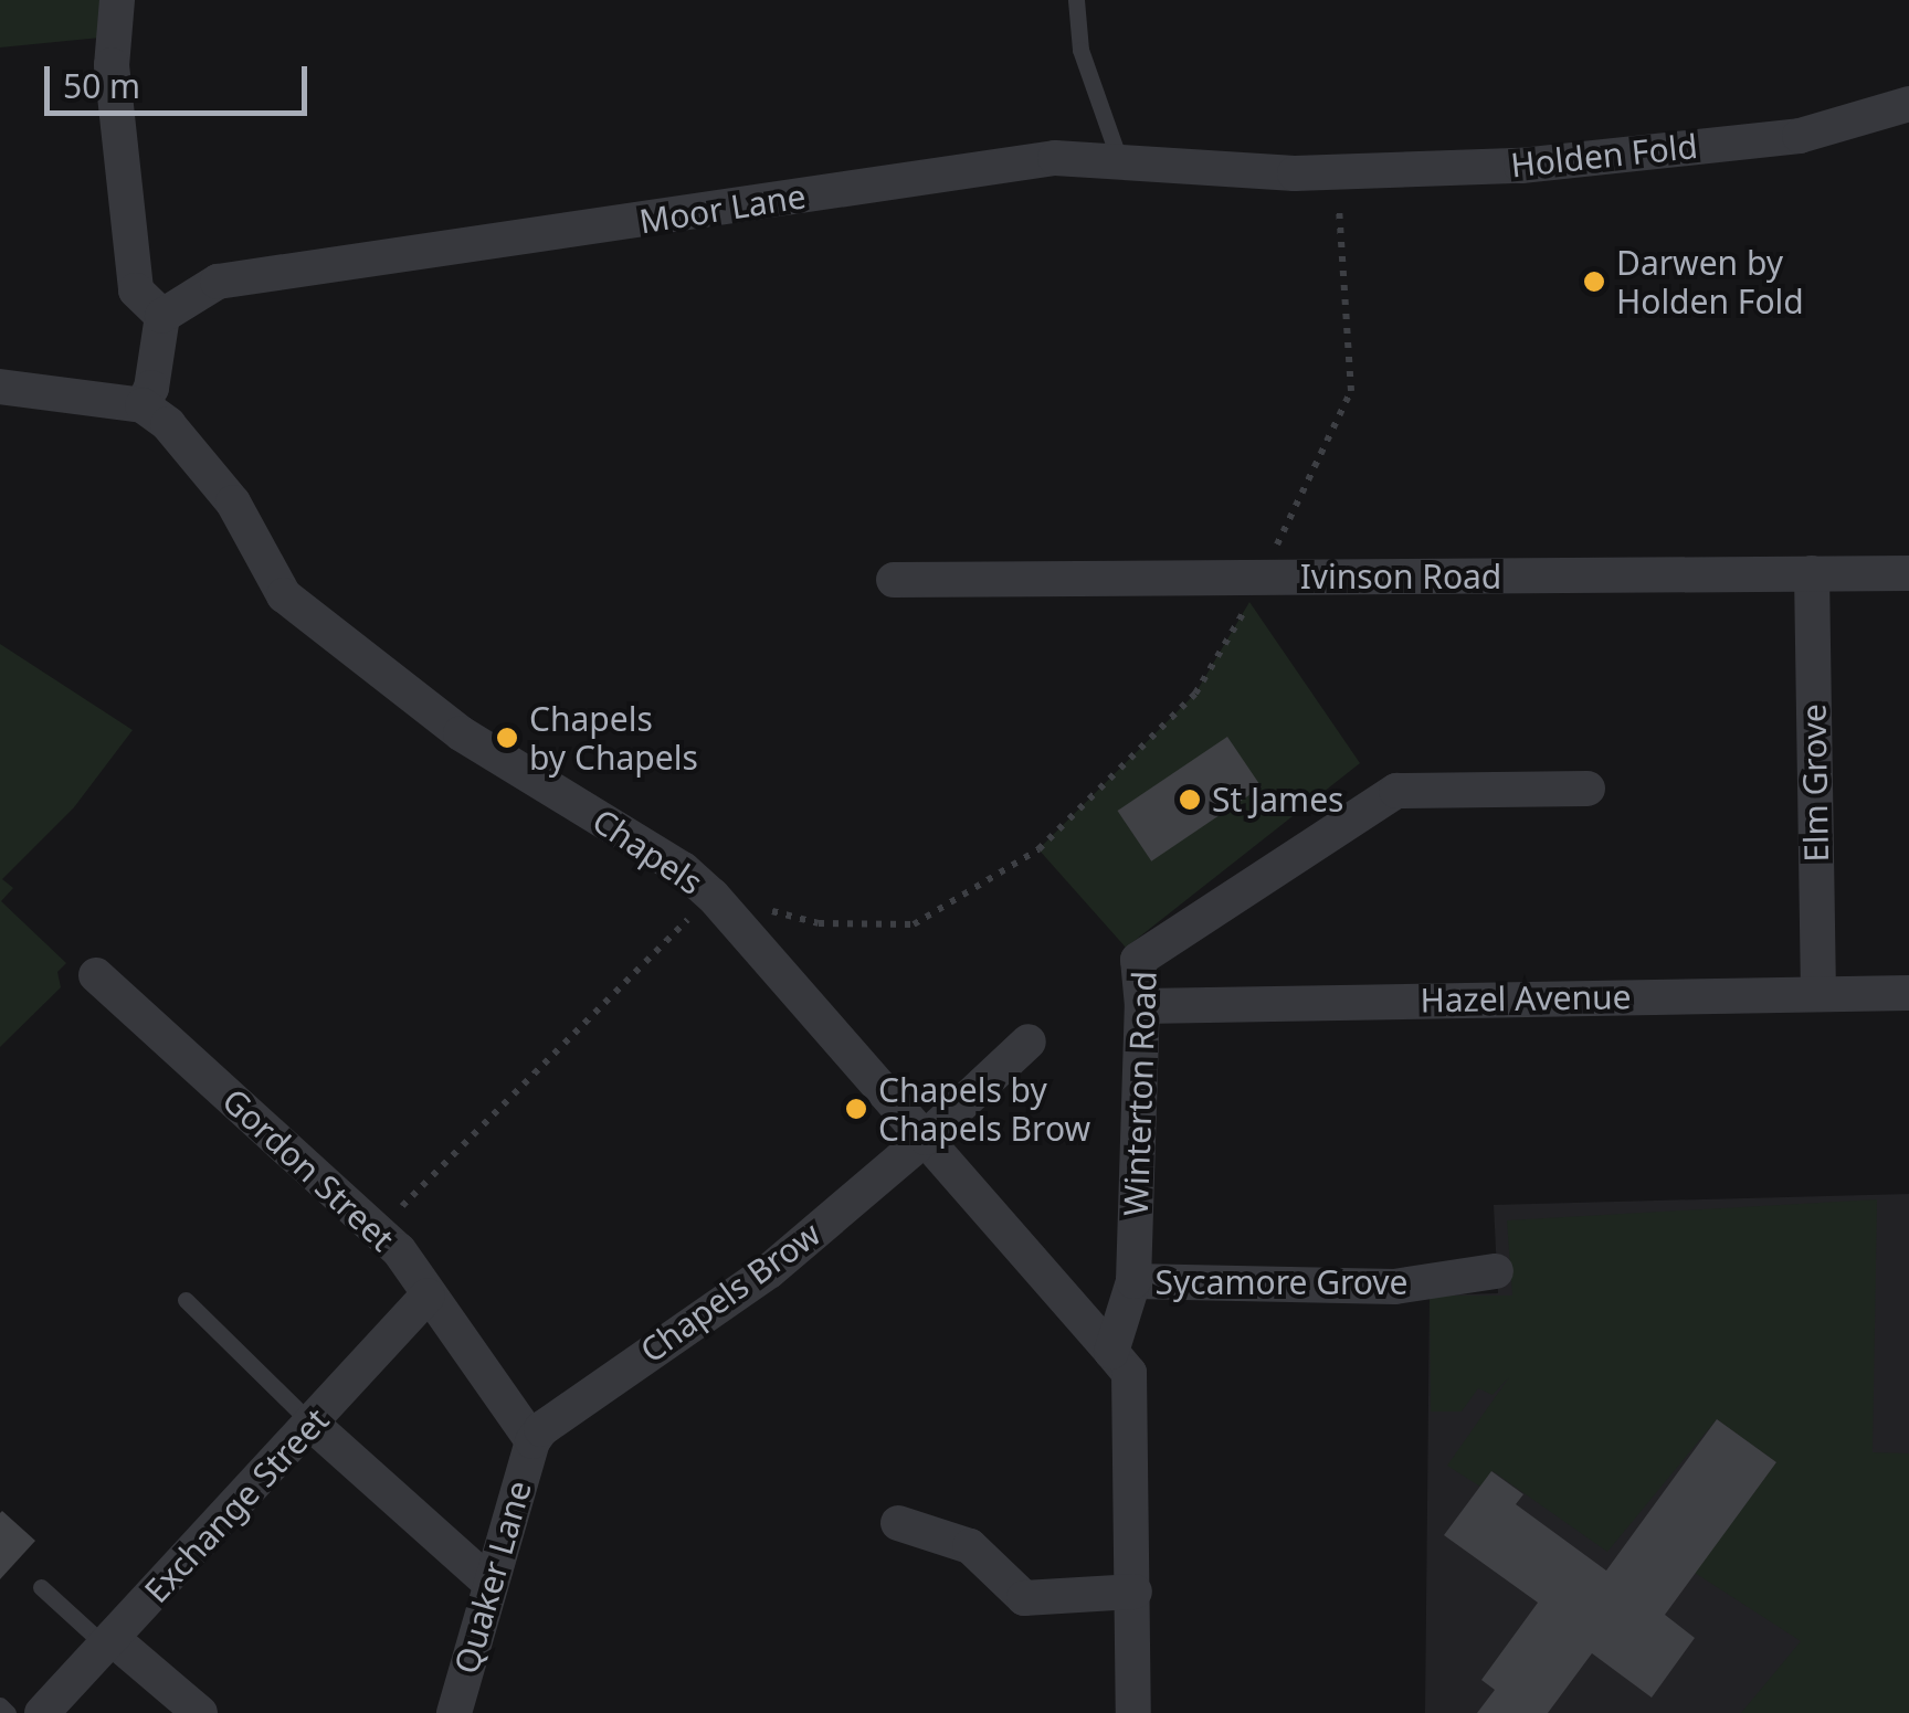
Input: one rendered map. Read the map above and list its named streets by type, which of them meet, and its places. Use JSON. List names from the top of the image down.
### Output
{
  "streets": {
    "street": [
      "Holden Fold",
      "Moor Lane",
      "Ivinson Road",
      "Elm Grove",
      "Chapels",
      "Hazel Avenue",
      "Winterton Road",
      "Gordon Street",
      "Sycamore Grove",
      "Chapels Brow",
      "Exchange Street",
      "Quaker Lane"
    ]
  },
  "crossings": [
    ["Holden Fold", "Moor Lane"],
    ["Ivinson Road", "Elm Grove"],
    ["Elm Grove", "Hazel Avenue"],
    ["Chapels", "Winterton Road"],
    ["Chapels", "Chapels Brow"],
    ["Hazel Avenue", "Winterton Road"],
    ["Winterton Road", "Sycamore Grove"],
    ["Gordon Street", "Chapels Brow"],
    ["Gordon Street", "Exchange Street"],
    ["Gordon Street", "Quaker Lane"],
    ["Chapels Brow", "Quaker Lane"]
  ],
  "places": [
    "Darwen by Holden Fold",
    "Chapels by Chapels",
    "St James",
    "Chapels by Chapels Brow"
  ],
  "scale_bar": "50 m"
}
